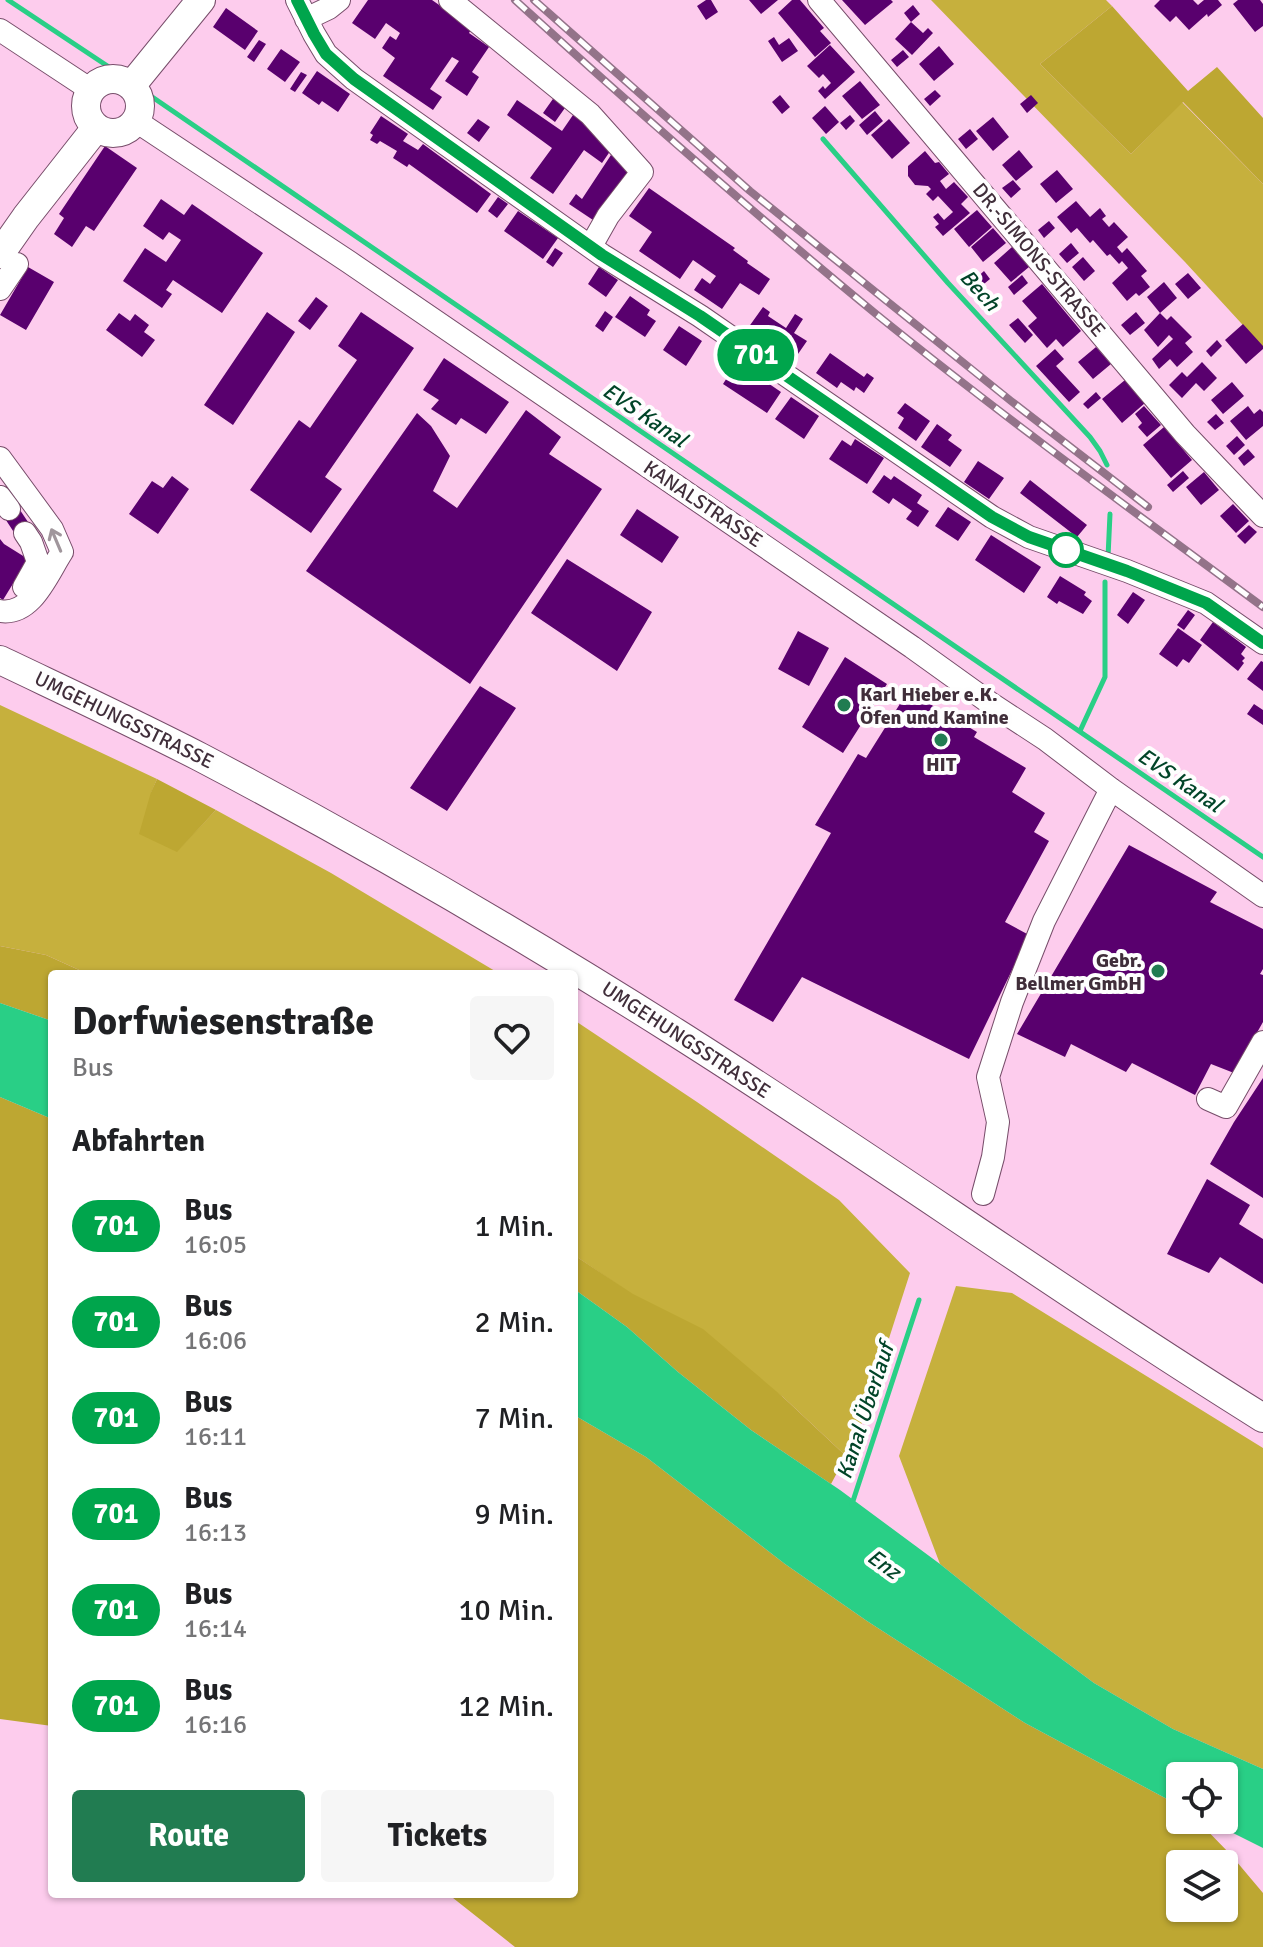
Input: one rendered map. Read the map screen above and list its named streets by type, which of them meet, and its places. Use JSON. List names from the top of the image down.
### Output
{
  "streets": {
    "main road": ["UMGEHUNGSSTRASSE"],
    "street": ["DR.-SIMONS-STRASSE", "KANALSTRASSE"]
  },
  "water": [
    "Bech",
    "EVS Kanal",
    "Kanal Überlauf",
    "Enz"
  ],
  "places": ["Karl Hieber e.K. Öfen und Kamine", "HIT", "Gebr. Bellmer GmbH"],
  "lines": ["bus line 701"],
  "page": {
    "on_map": "701",
    "heading": [
      ["Dorfwiesenstraße", "Bus"],
      "Abfahrten"
    ],
    "list": [
      {
        "mark": "701",
        "name": "Bus",
        "note": "16:05",
        "value": "1 Min."
      },
      {
        "mark": "701",
        "name": "Bus",
        "note": "16:06",
        "value": "2 Min."
      },
      {
        "mark": "701",
        "name": "Bus",
        "note": "16:11",
        "value": "7 Min."
      },
      {
        "mark": "701",
        "name": "Bus",
        "note": "16:13",
        "value": "9 Min."
      },
      {
        "mark": "701",
        "name": "Bus",
        "note": "16:14",
        "value": "10 Min."
      },
      {
        "mark": "701",
        "name": "Bus",
        "note": "16:16",
        "value": "12 Min."
      }
    ],
    "buttons": ["Route", "Tickets"]
  }
}
